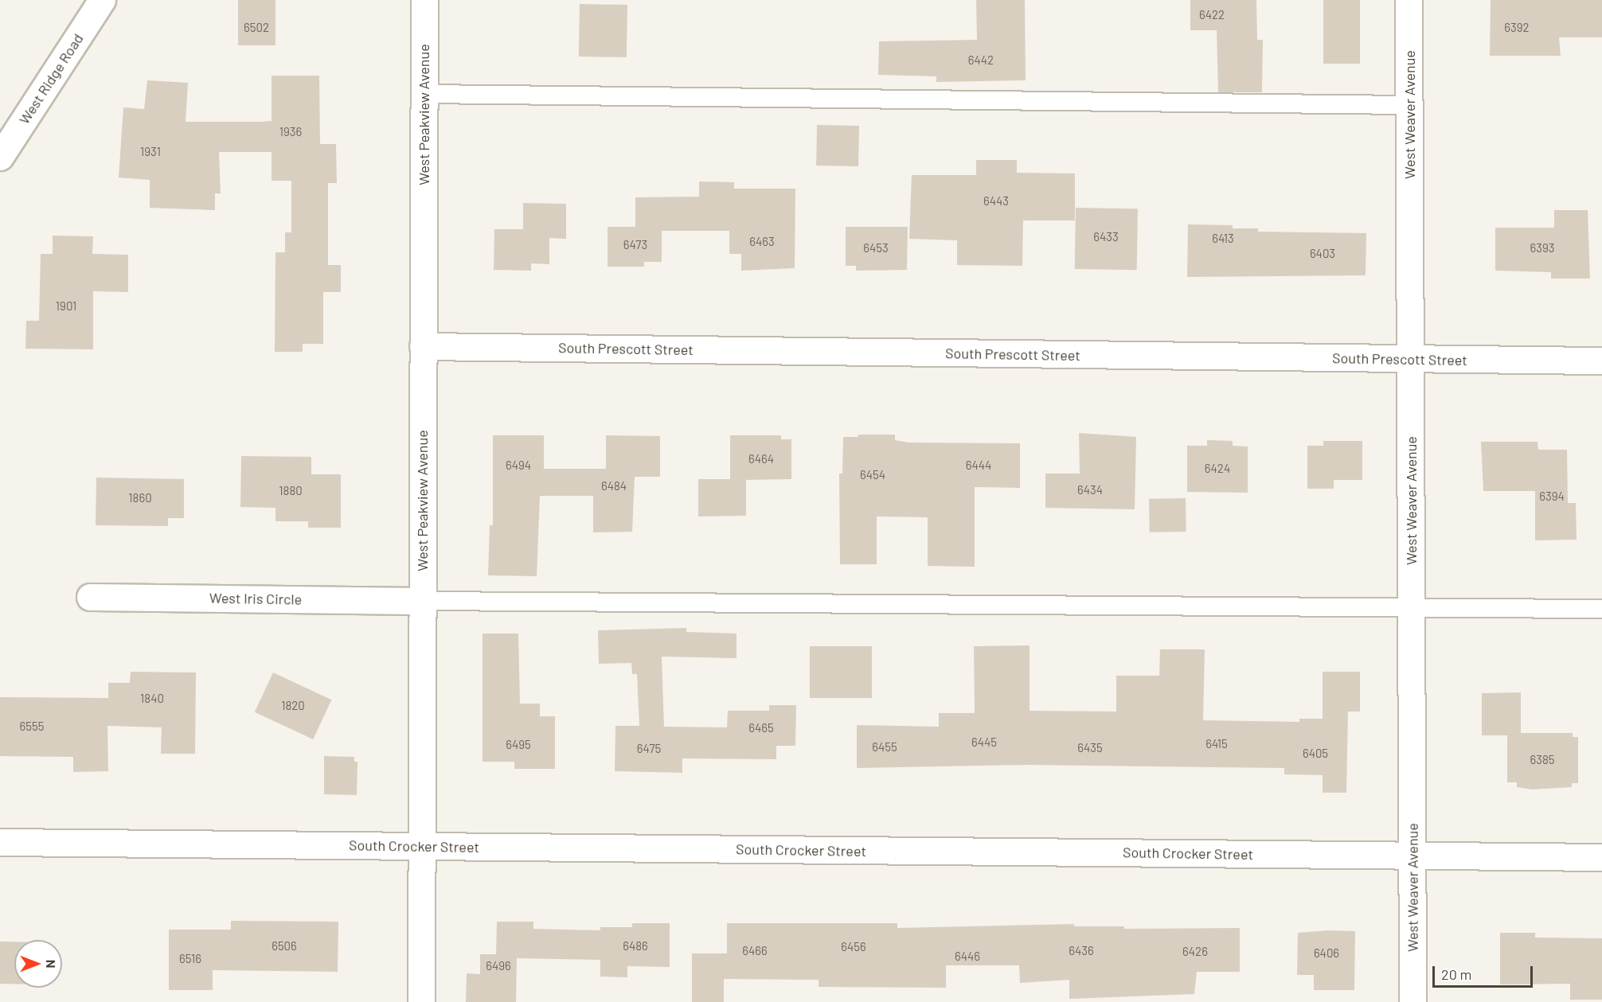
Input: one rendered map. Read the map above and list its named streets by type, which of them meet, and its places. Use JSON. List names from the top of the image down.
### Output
{
  "streets": {
    "street": [
      "West Ridge Road",
      "West Peakview Avenue",
      "West Weaver Avenue",
      "South Prescott Street",
      "West Iris Circle",
      "South Crocker Street"
    ]
  },
  "crossings": [
    ["West Peakview Avenue", "South Prescott Street"],
    ["West Peakview Avenue", "West Iris Circle"],
    ["West Peakview Avenue", "South Crocker Street"],
    ["West Weaver Avenue", "South Prescott Street"],
    ["West Weaver Avenue", "South Crocker Street"]
  ],
  "house_numbers": [
    "6422",
    "6502",
    "6392",
    "6442",
    "1936",
    "1931",
    "6443",
    "6433",
    "6413",
    "6463",
    "6473",
    "6453",
    "6393",
    "6403",
    "1901",
    "6464",
    "6494",
    "6444",
    "6424",
    "6454",
    "6484",
    "6434",
    "1880",
    "6394",
    "1860",
    "1840",
    "1820",
    "6555",
    "6465",
    "6445",
    "6415",
    "6495",
    "6455",
    "6435",
    "6475",
    "6405",
    "6385",
    "6506",
    "6486",
    "6456",
    "6466",
    "6436",
    "6426",
    "6406",
    "6446",
    "6516",
    "6496"
  ],
  "scale_bar": "20 m",
  "north": "right"
}
